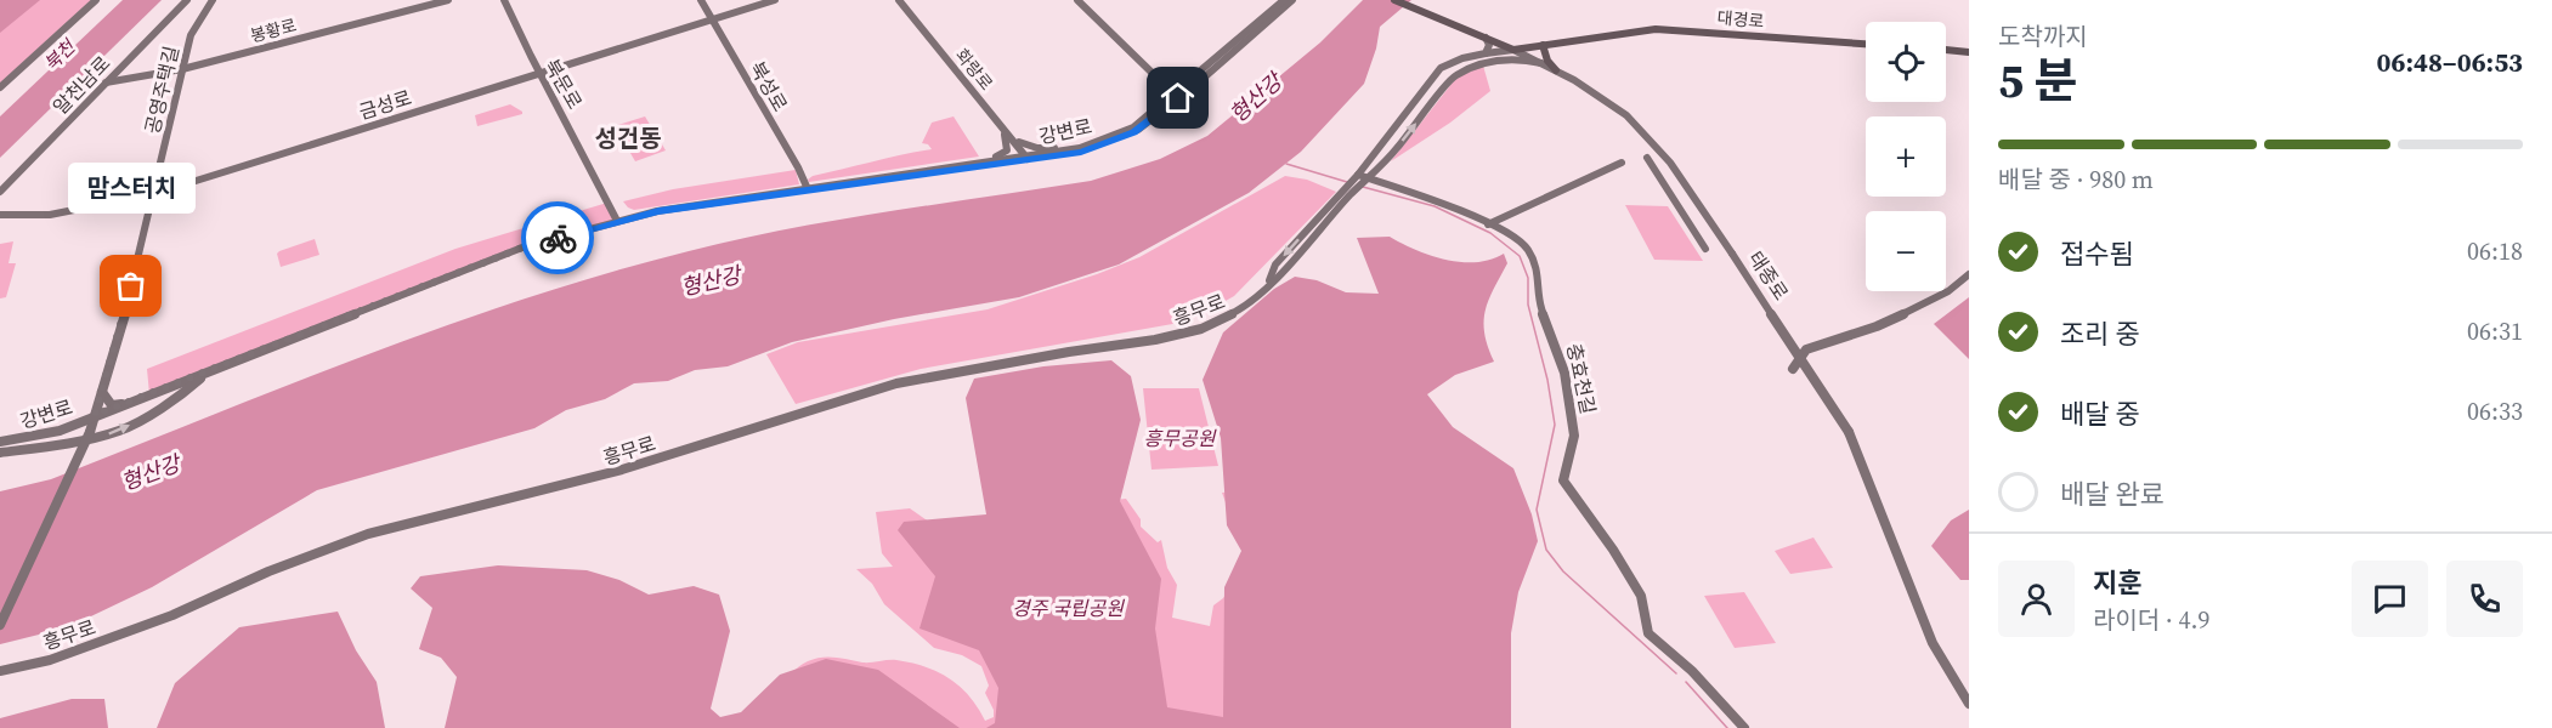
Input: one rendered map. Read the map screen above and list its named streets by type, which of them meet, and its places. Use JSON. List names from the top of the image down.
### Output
{
  "streets": {
    "main road": ["대경로"],
    "street": [
      "봉황로",
      "화랑로",
      "북문로",
      "알천남로",
      "북성로",
      "공영주택길",
      "금성로",
      "강변로",
      "태종로",
      "흥무로",
      "충효천길"
    ]
  },
  "crossings": [
    ["대경로", "태종로"],
    ["대경로", "흥무로"],
    ["봉황로", "알천남로"],
    ["봉황로", "공영주택길"],
    ["화랑로", "강변로"],
    ["북문로", "금성로"],
    ["북문로", "강변로"],
    ["북성로", "금성로"],
    ["북성로", "강변로"],
    ["공영주택길", "금성로"],
    ["공영주택길", "강변로"],
    ["태종로", "흥무로"],
    ["흥무로", "충효천길"]
  ],
  "districts": ["성건동"],
  "water": ["북천", "형산강"],
  "parks": ["흥무공원", "경주 국립공원"],
  "places": ["맘스터치"],
  "page": {
    "heading": ["5 분", "도착까지", "06:48–06:53"],
    "panel": ["지훈", "라이더 · 4.9"],
    "map_buttons": ["+", "−"],
    "bar": "배달 중 · 980 m",
    "bubble": "맘스터치",
    "list": [
      ["접수됨", "06:18"],
      ["조리 중", "06:31"],
      ["배달 중", "06:33"],
      "배달 완료"
    ]
  }
}
